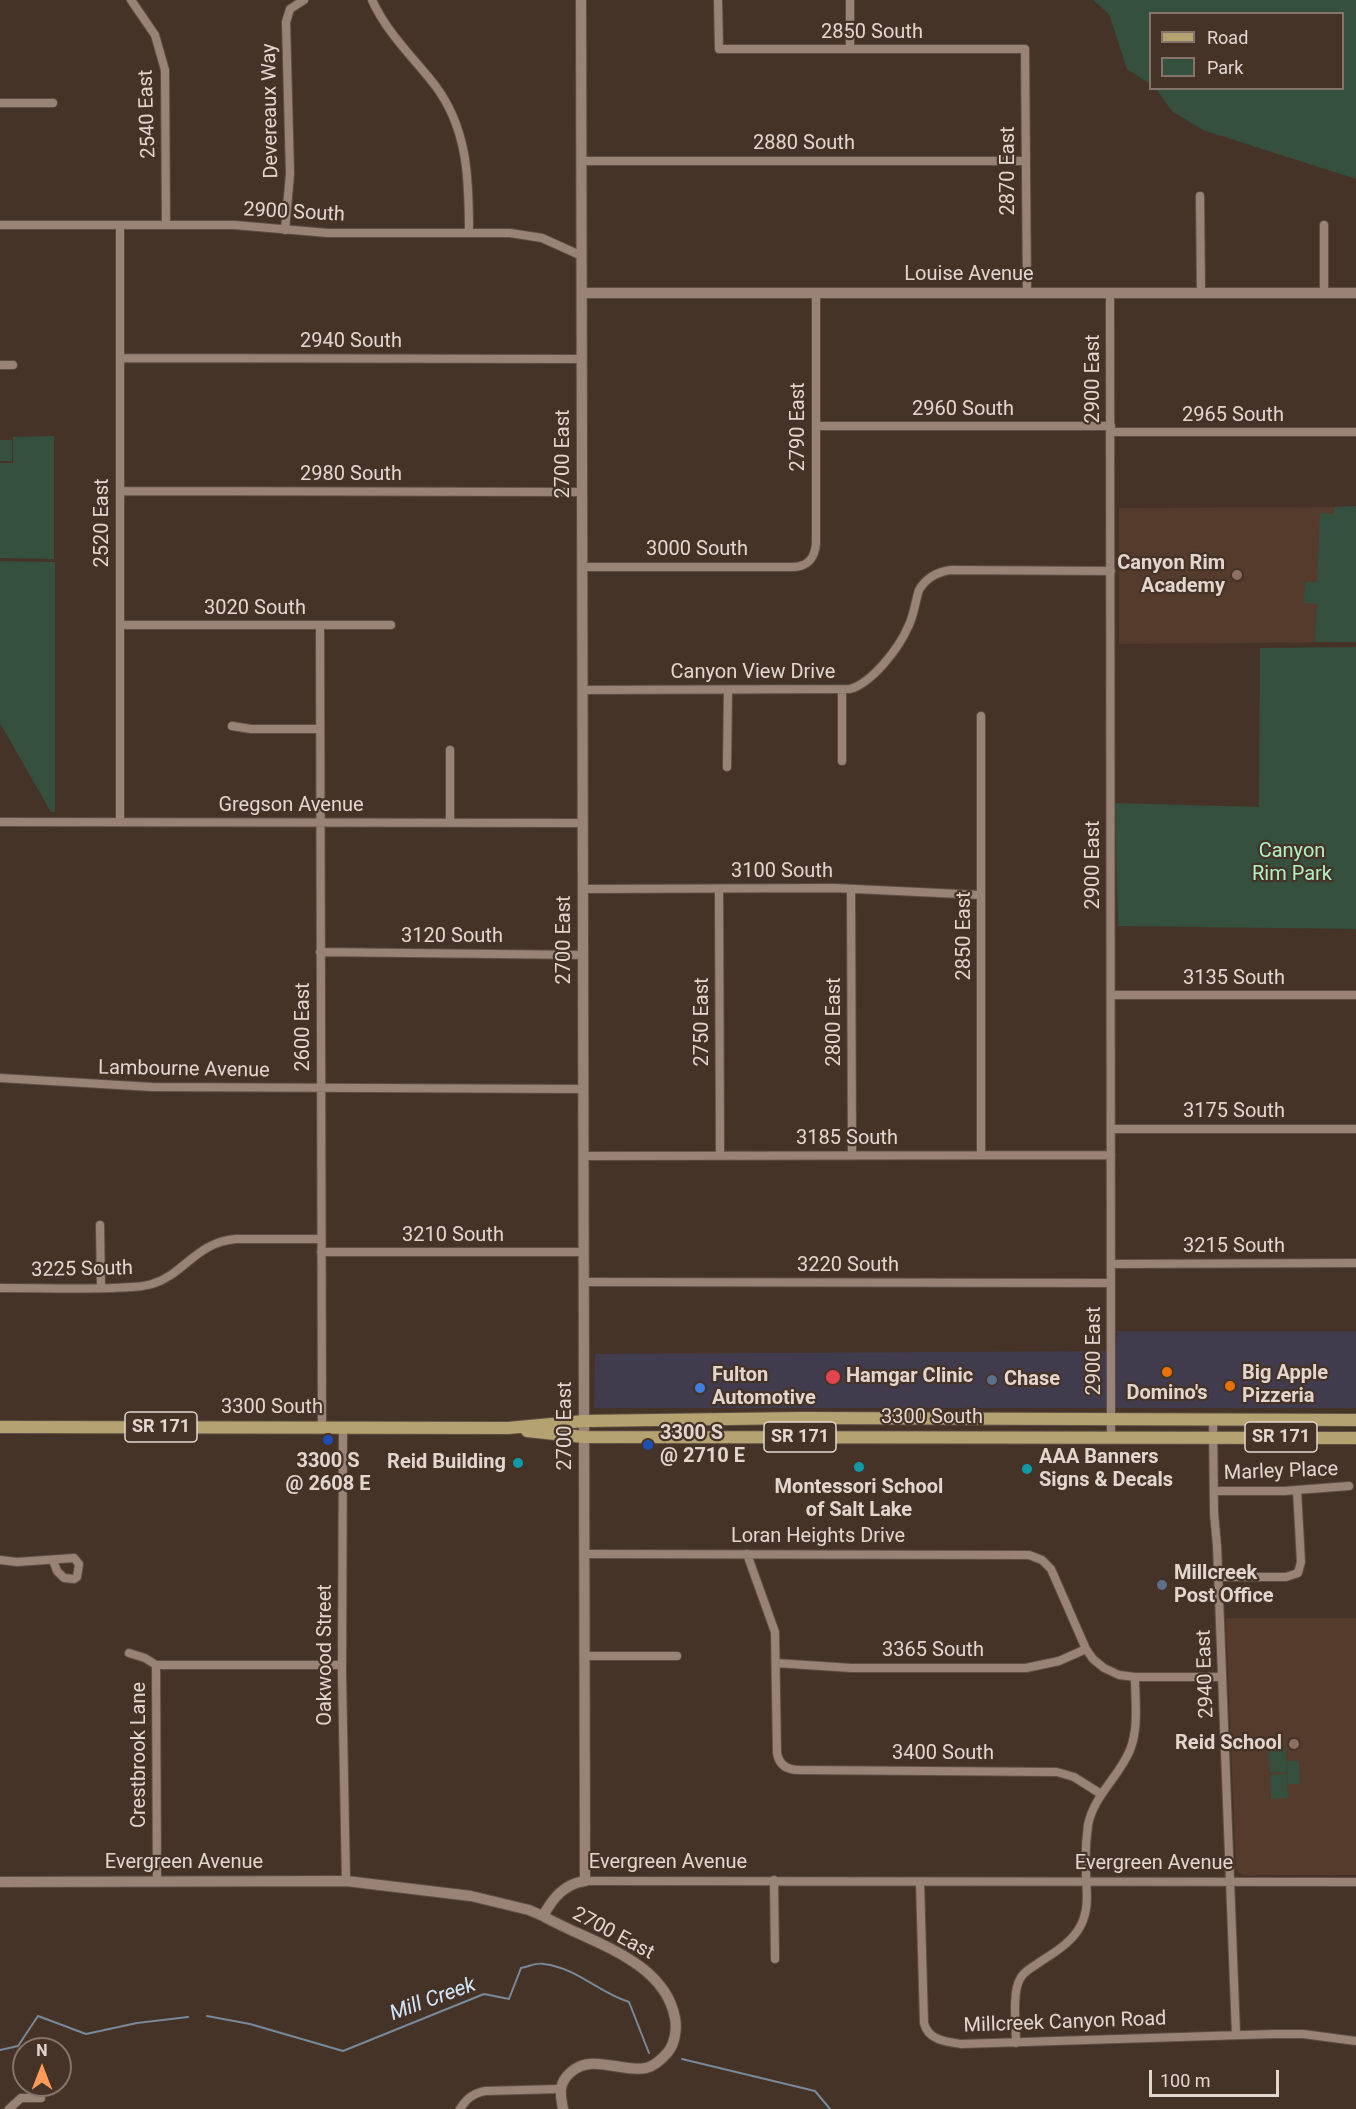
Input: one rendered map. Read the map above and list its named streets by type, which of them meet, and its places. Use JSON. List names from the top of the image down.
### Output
{
  "streets": {
    "main road": ["3300 South", "SR 171"],
    "street": [
      "2850 South",
      "Devereaux Way",
      "2540 East",
      "2880 South",
      "2870 East",
      "2900 South",
      "Louise Avenue",
      "2940 South",
      "2900 East",
      "2960 South",
      "2965 South",
      "2790 East",
      "2700 East",
      "2980 South",
      "2520 East",
      "3000 South",
      "3020 South",
      "Canyon View Drive",
      "Gregson Avenue",
      "3100 South",
      "2850 East",
      "3120 South",
      "3135 South",
      "2750 East",
      "2800 East",
      "2600 East",
      "Lambourne Avenue",
      "3175 South",
      "3185 South",
      "3210 South",
      "3215 South",
      "3220 South",
      "3225 South",
      "Marley Place",
      "Loran Heights Drive",
      "3365 South",
      "Oakwood Street",
      "2940 East",
      "3400 South",
      "Crestbrook Lane",
      "Evergreen Avenue",
      "Millcreek Canyon Road"
    ]
  },
  "crossings": [
    ["2850 South", "2870 East"],
    ["Devereaux Way", "2900 South"],
    ["2540 East", "2900 South"],
    ["2880 South", "2870 East"],
    ["2880 South", "2700 East"],
    ["2870 East", "Louise Avenue"],
    ["2900 South", "2700 East"],
    ["2900 South", "2520 East"],
    ["Louise Avenue", "2900 East"],
    ["Louise Avenue", "2790 East"],
    ["Louise Avenue", "2700 East"],
    ["2940 South", "2700 East"],
    ["2940 South", "2520 East"],
    ["2900 East", "2960 South"],
    ["2900 East", "2965 South"],
    ["2900 East", "Canyon View Drive"],
    ["2900 East", "3135 South"],
    ["2900 East", "3175 South"],
    ["2900 East", "3185 South"],
    ["2900 East", "3215 South"],
    ["2900 East", "3220 South"],
    ["2900 East", "3300 South"],
    ["2960 South", "2965 South"],
    ["2960 South", "2790 East"],
    ["2790 East", "3000 South"],
    ["2700 East", "2980 South"],
    ["2700 East", "3000 South"],
    ["2700 East", "Canyon View Drive"],
    ["2700 East", "Gregson Avenue"],
    ["2700 East", "3100 South"],
    ["2700 East", "3120 South"],
    ["2700 East", "Lambourne Avenue"],
    ["2700 East", "3185 South"],
    ["2700 East", "3210 South"],
    ["2700 East", "3220 South"],
    ["2700 East", "3300 South"],
    ["2700 East", "Loran Heights Drive"],
    ["2700 East", "Evergreen Avenue"],
    ["2980 South", "2520 East"],
    ["2520 East", "3020 South"],
    ["2520 East", "Gregson Avenue"],
    ["3020 South", "2600 East"],
    ["Gregson Avenue", "2600 East"],
    ["3100 South", "2850 East"],
    ["3100 South", "2750 East"],
    ["3100 South", "2800 East"],
    ["2850 East", "3185 South"],
    ["3120 South", "2600 East"],
    ["2750 East", "3185 South"],
    ["2800 East", "3185 South"],
    ["2600 East", "Lambourne Avenue"],
    ["2600 East", "3210 South"],
    ["2600 East", "3225 South"],
    ["2600 East", "3300 South"],
    ["3300 South", "Oakwood Street"],
    ["3300 South", "2940 East"],
    ["Marley Place", "2940 East"],
    ["Loran Heights Drive", "3365 South"],
    ["3365 South", "3400 South"],
    ["Oakwood Street", "Crestbrook Lane"],
    ["Oakwood Street", "Evergreen Avenue"],
    ["2940 East", "Evergreen Avenue"],
    ["2940 East", "Millcreek Canyon Road"],
    ["Crestbrook Lane", "Evergreen Avenue"],
    ["Evergreen Avenue", "Millcreek Canyon Road"]
  ],
  "water": ["Mill Creek"],
  "parks": ["Canyon Rim Park"],
  "places": [
    "Canyon Rim Academy",
    "Domino's",
    "Hamgar Clinic",
    "Chase",
    "Big Apple Pizzeria",
    "Fulton Automotive",
    "3300 S @ 2608 E",
    "3300 S @ 2710 E",
    "Reid Building",
    "Montessori School of Salt Lake",
    "AAA Banners Signs & Decals",
    "Millcreek Post Office",
    "Reid School"
  ],
  "legend": ["Road", "Park"],
  "scale_bar": "100 m",
  "north": "top"
}
